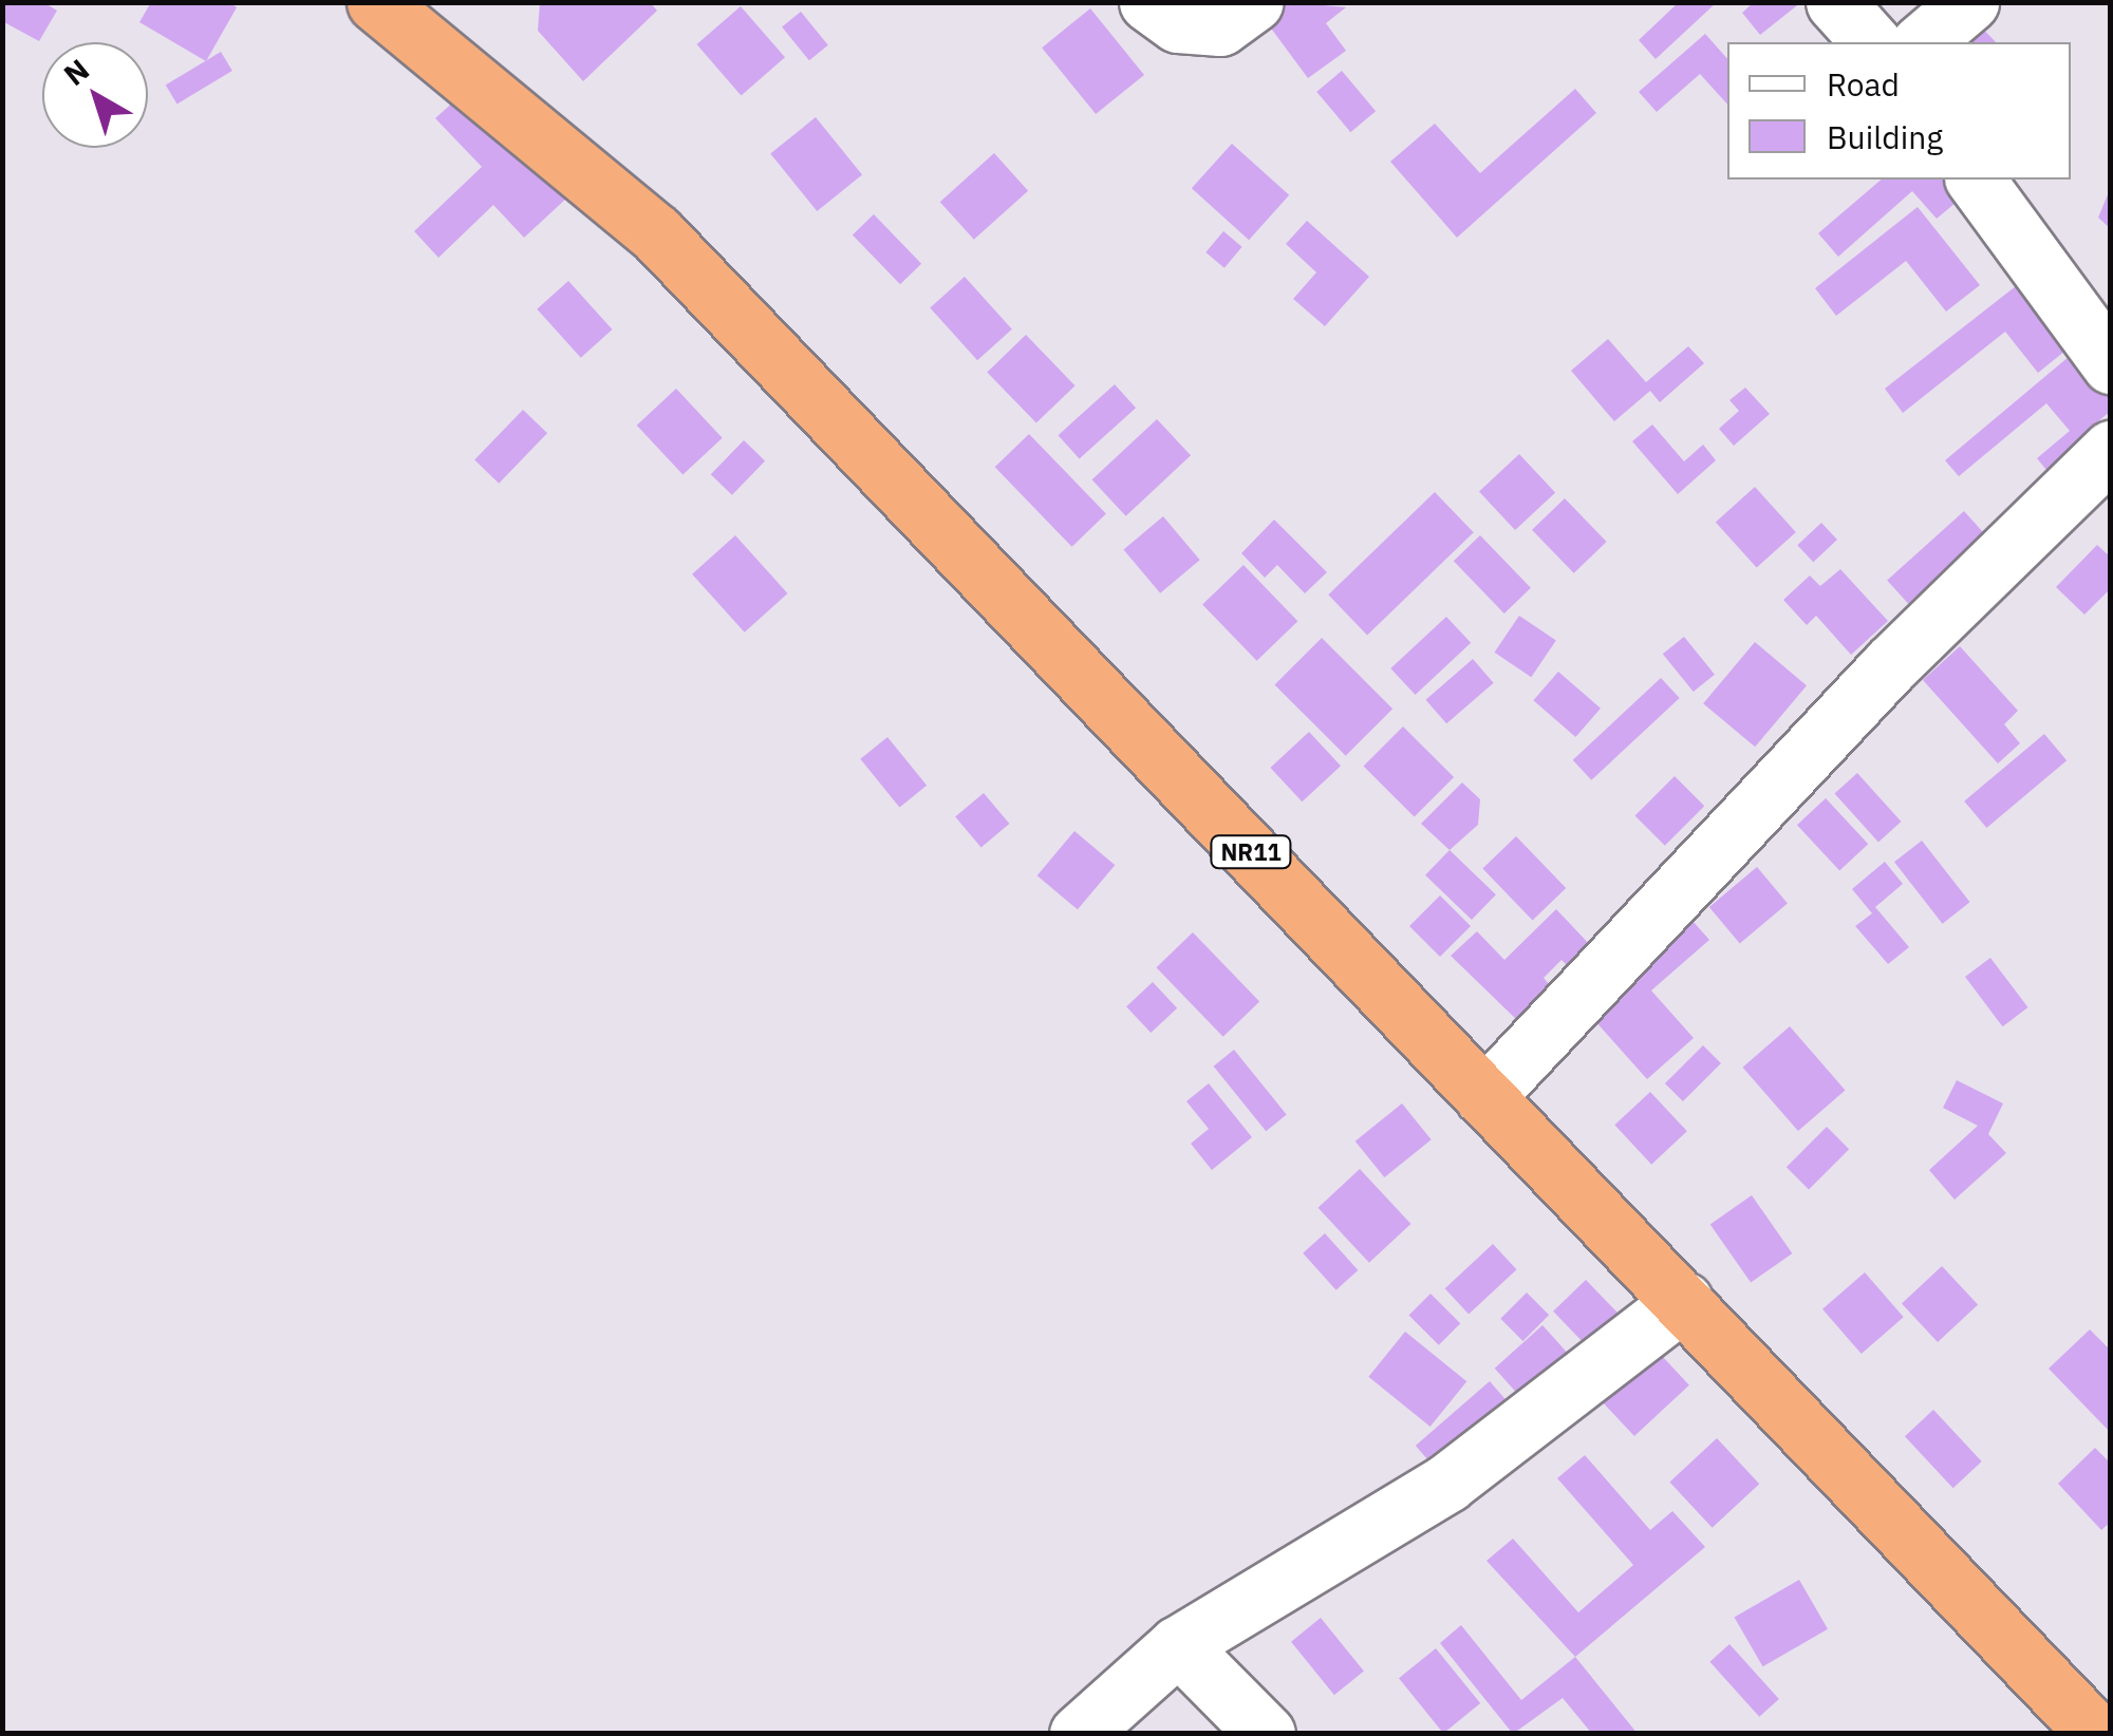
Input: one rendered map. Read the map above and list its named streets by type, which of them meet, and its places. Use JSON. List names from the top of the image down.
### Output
{
  "streets": {
    "highway": ["NR11"]
  },
  "legend": ["Road", "Building"],
  "north": "top left"
}
